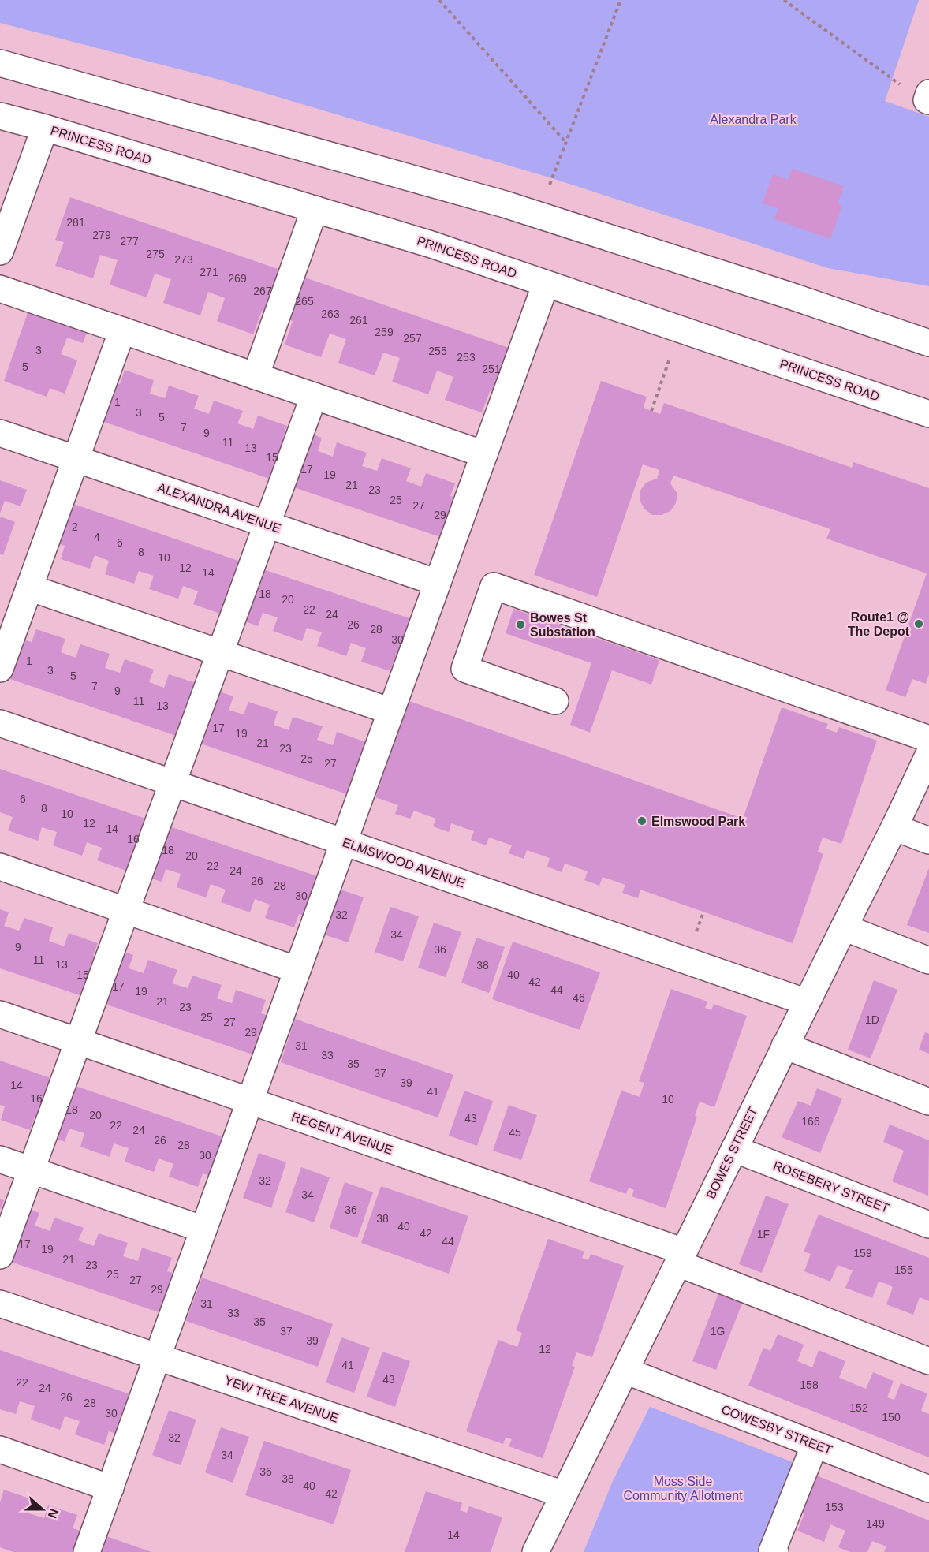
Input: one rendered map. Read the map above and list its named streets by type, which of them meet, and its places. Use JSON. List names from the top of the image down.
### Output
{
  "streets": {
    "main road": [
      "PRINCESS ROAD",
      "ALEXANDRA AVENUE",
      "ELMSWOOD AVENUE",
      "REGENT AVENUE",
      "BOWES STREET",
      "ROSEBERY STREET",
      "YEW TREE AVENUE",
      "COWESBY STREET"
    ]
  },
  "crossings": [
    ["ELMSWOOD AVENUE", "BOWES STREET"],
    ["REGENT AVENUE", "BOWES STREET"],
    ["BOWES STREET", "ROSEBERY STREET"],
    ["BOWES STREET", "YEW TREE AVENUE"],
    ["BOWES STREET", "COWESBY STREET"]
  ],
  "parks": ["Alexandra Park", "Moss Side Community Allotment"],
  "places": ["Route1 @ The Depot", "Bowes St Substation", "Elmswood Park"],
  "house_numbers": [
    "281",
    "279",
    "277",
    "275",
    "273",
    "271",
    "269",
    "267",
    "265",
    "263",
    "261",
    "259",
    "257",
    "3",
    "255",
    "253",
    "5",
    "251",
    "1",
    "3",
    "5",
    "7",
    "9",
    "11",
    "13",
    "15",
    "17",
    "19",
    "21",
    "23",
    "25",
    "27",
    "29",
    "2",
    "4",
    "6",
    "8",
    "10",
    "12",
    "14",
    "18",
    "20",
    "22",
    "24",
    "26",
    "28",
    "30",
    "1",
    "3",
    "5",
    "7",
    "9",
    "11",
    "13",
    "17",
    "19",
    "21",
    "23",
    "25",
    "27",
    "6",
    "8",
    "10",
    "12",
    "14",
    "16",
    "18",
    "20",
    "22",
    "24",
    "26",
    "28",
    "30",
    "32",
    "34",
    "9",
    "36",
    "11",
    "13",
    "38",
    "15",
    "40",
    "42",
    "17",
    "44",
    "19",
    "46",
    "21",
    "23",
    "25",
    "1D",
    "27",
    "29",
    "31",
    "33",
    "35",
    "37",
    "39",
    "14",
    "41",
    "16",
    "10",
    "18",
    "20",
    "43",
    "166",
    "22",
    "24",
    "45",
    "26",
    "28",
    "30",
    "32",
    "34",
    "36",
    "38",
    "40",
    "42",
    "1F",
    "44",
    "17",
    "19",
    "159",
    "21",
    "23",
    "155",
    "25",
    "27",
    "29",
    "31",
    "33",
    "35",
    "37",
    "1G",
    "39",
    "12",
    "41",
    "43",
    "22",
    "158",
    "24",
    "26",
    "28",
    "152",
    "30",
    "150",
    "32",
    "34",
    "36",
    "38",
    "40",
    "42",
    "153",
    "149",
    "14"
  ],
  "north": "right"
}
